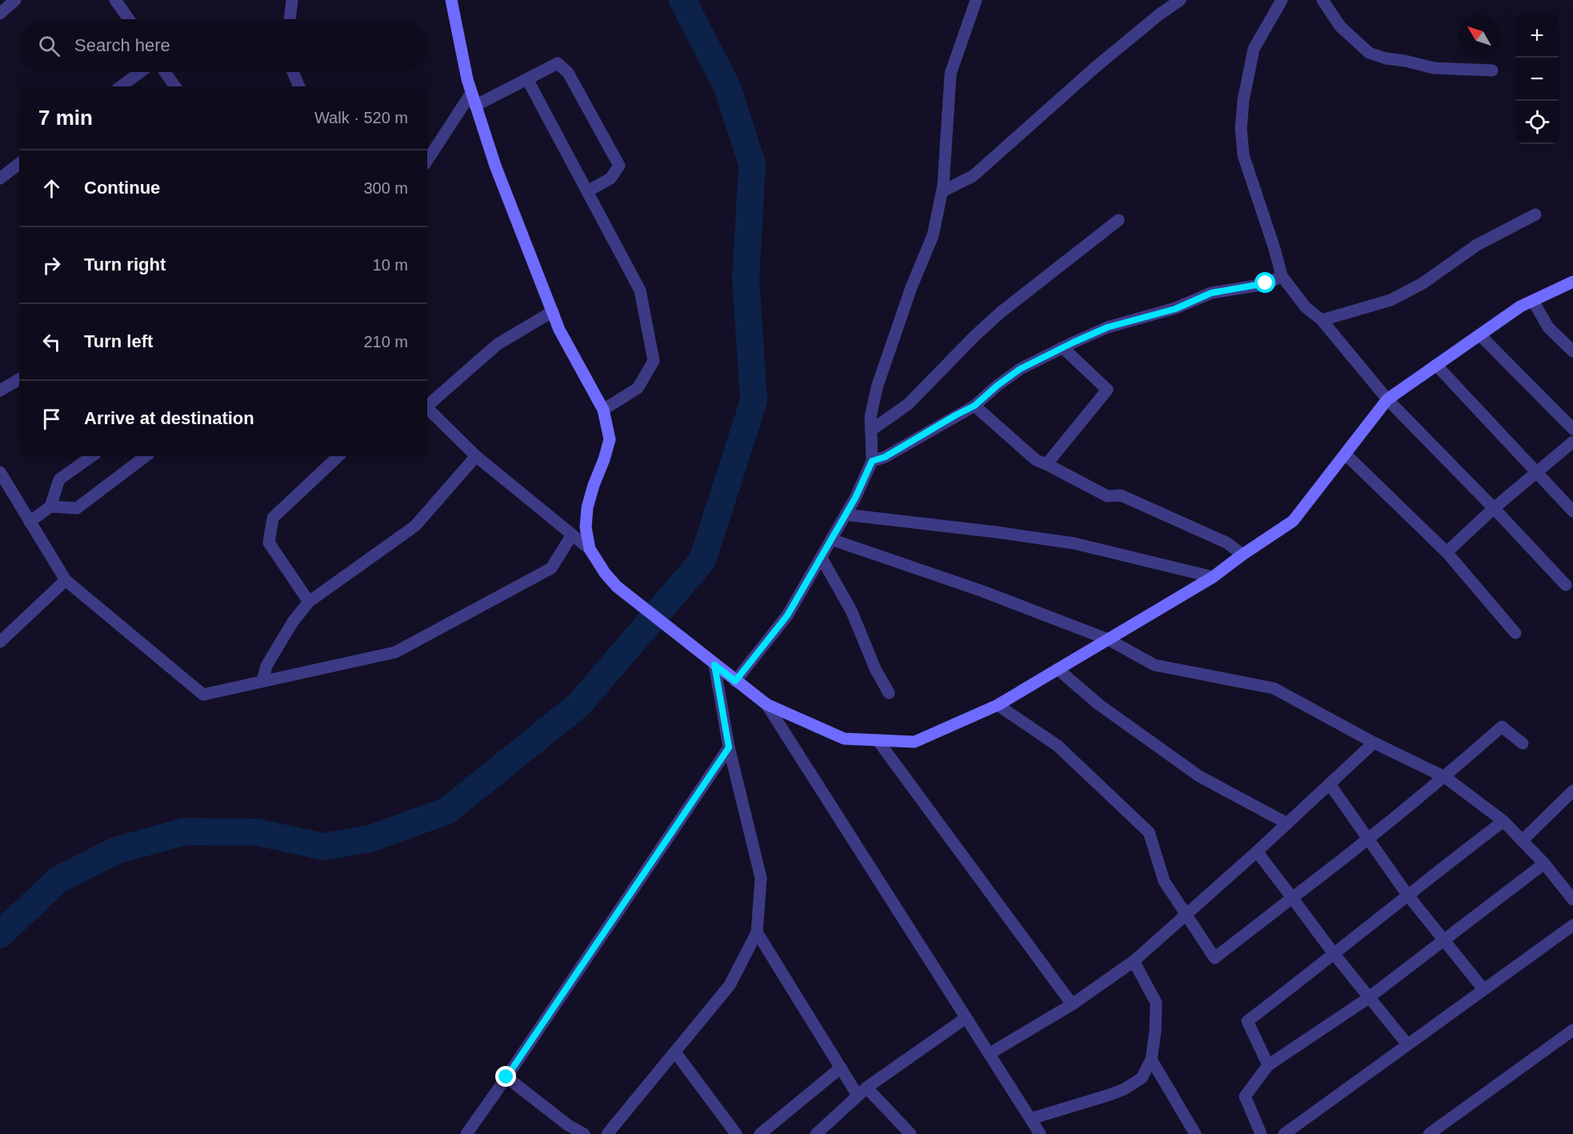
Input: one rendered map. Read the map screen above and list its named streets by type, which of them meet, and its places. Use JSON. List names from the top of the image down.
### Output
{
  "north": "top left",
  "page": {
    "map_buttons": ["+", "−"],
    "search": "Search here",
    "heading": ["7 min", "Walk · 520 m"],
    "list": [
      ["Continue", "300 m"],
      ["Turn right", "10 m"],
      ["Turn left", "210 m"],
      "Arrive at destination"
    ]
  }
}
